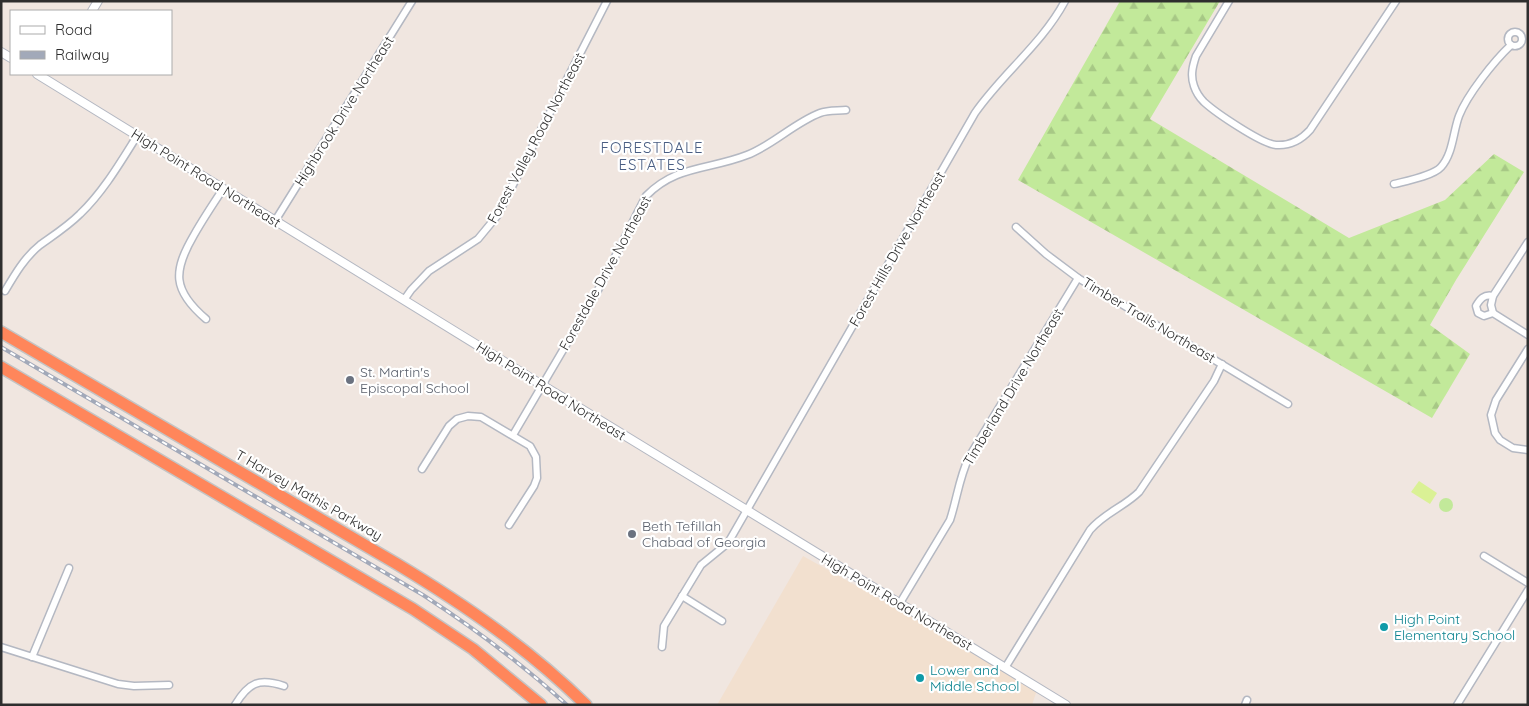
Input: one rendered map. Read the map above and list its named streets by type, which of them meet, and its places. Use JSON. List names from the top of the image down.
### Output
{
  "streets": {
    "highway": ["T Harvey Mathis Parkway"],
    "street": [
      "Highbrook Drive Northeast",
      "Forest Valley Road Northeast",
      "High Point Road Northeast",
      "Forest Hills Drive Northeast",
      "Forestdale Drive Northeast",
      "Timber Trails Northeast",
      "Timberland Drive Northeast"
    ]
  },
  "crossings": [
    ["Highbrook Drive Northeast", "High Point Road Northeast"],
    ["Forest Valley Road Northeast", "High Point Road Northeast"],
    ["High Point Road Northeast", "Forest Hills Drive Northeast"],
    ["High Point Road Northeast", "Forestdale Drive Northeast"],
    ["High Point Road Northeast", "Timberland Drive Northeast"],
    ["Timber Trails Northeast", "Timberland Drive Northeast"]
  ],
  "districts": ["FORESTDALE ESTATES"],
  "places": [
    "St. Martin's Episcopal School",
    "Beth Tefillah Chabad of Georgia",
    "High Point Elementary School",
    "Lower and Middle School"
  ],
  "legend": ["Road", "Railway"]
}
